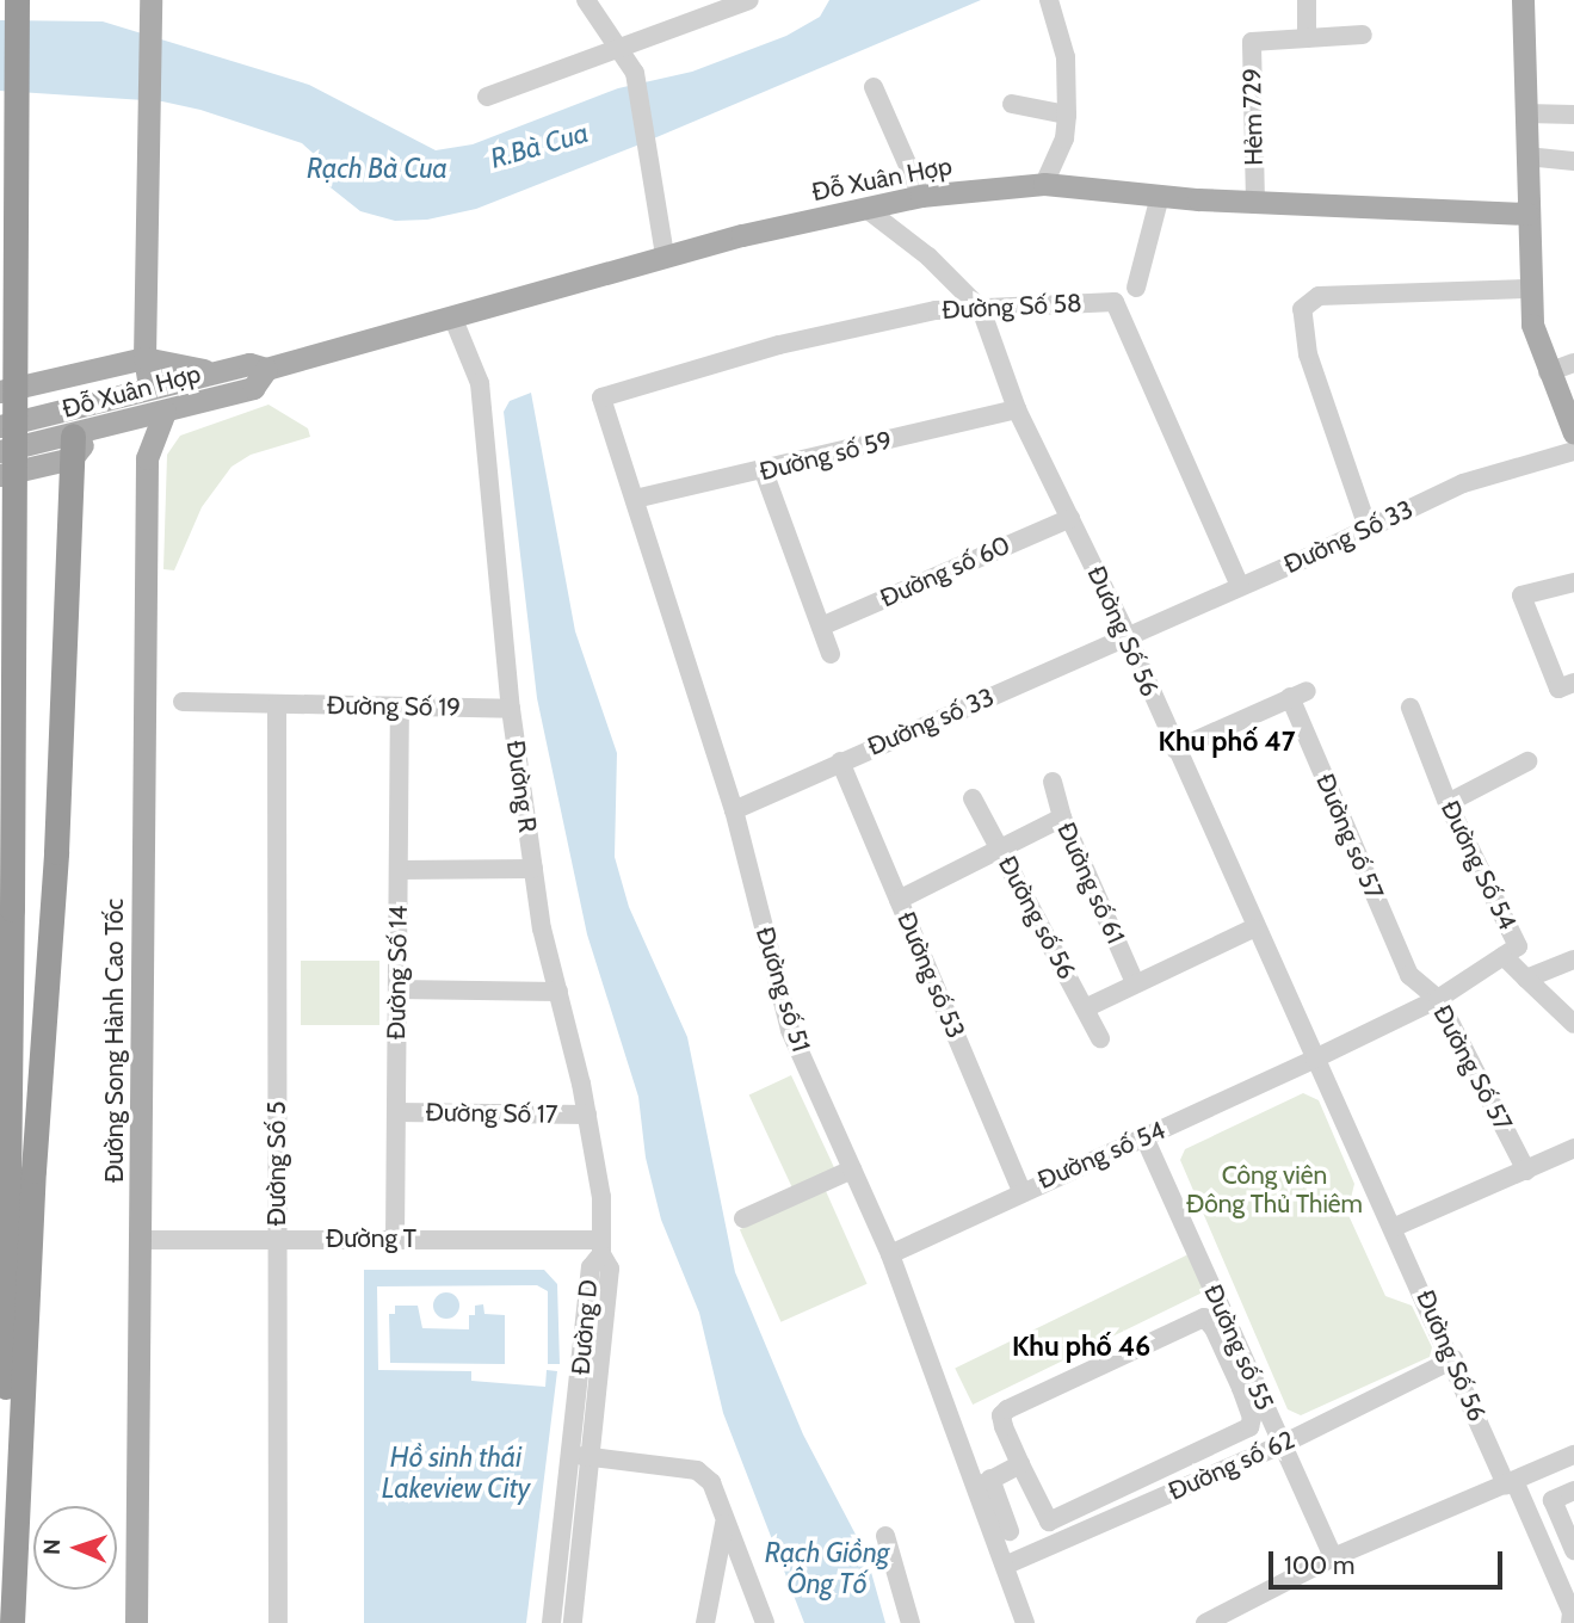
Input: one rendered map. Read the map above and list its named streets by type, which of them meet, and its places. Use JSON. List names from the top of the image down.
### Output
{
  "streets": {
    "main road": ["Đỗ Xuân Hợp", "Đường Song Hành Cao Tốc"],
    "street": [
      "Hẻm 729",
      "Đường Số 58",
      "Đường số 59",
      "Đường Số 33",
      "Đường số 60",
      "Đường Số 56",
      "Đường Số 19",
      "Đường số 33",
      "Đường R",
      "Đường số 57",
      "Đường Số 54",
      "Đường số 61",
      "Đường số 56",
      "Đường Số 14",
      "Đường số 53",
      "Đường số 51",
      "Đường Số 57",
      "Đường Số 17",
      "Đường số 54",
      "Đường Số 5",
      "Đường T",
      "Đường D",
      "Đường số 55",
      "Đường số 62"
    ]
  },
  "crossings": [
    ["Hẻm 729", "Đỗ Xuân Hợp"],
    ["Đỗ Xuân Hợp", "Đường Số 56"],
    ["Đỗ Xuân Hợp", "Đường R"],
    ["Đỗ Xuân Hợp", "Đường Song Hành Cao Tốc"],
    ["Đường Số 58", "Đường Số 33"],
    ["Đường Số 58", "Đường Số 56"],
    ["Đường Số 58", "Đường số 51"],
    ["Đường số 59", "Đường Số 56"],
    ["Đường số 59", "Đường số 51"],
    ["Đường Số 33", "Đường Số 56"],
    ["Đường Số 33", "Đường số 33"],
    ["Đường số 60", "Đường Số 56"],
    ["Đường Số 56", "Đường số 33"],
    ["Đường Số 56", "Đường số 57"],
    ["Đường Số 56", "Đường Số 54"],
    ["Đường Số 56", "Đường số 54"],
    ["Đường Số 56", "Đường số 62"],
    ["Đường Số 19", "Đường R"],
    ["Đường Số 19", "Đường Số 14"],
    ["Đường Số 19", "Đường Số 5"],
    ["Đường số 33", "Đường số 53"],
    ["Đường số 33", "Đường số 51"],
    ["Đường R", "Đường Số 17"],
    ["Đường R", "Đường T"],
    ["Đường R", "Đường D"],
    ["Đường số 57", "Đường Số 57"],
    ["Đường Số 54", "Đường Số 57"],
    ["Đường Số 54", "Đường số 54"],
    ["Đường Số 14", "Đường Số 17"],
    ["Đường Số 14", "Đường T"],
    ["Đường số 53", "Đường số 54"],
    ["Đường số 51", "Đường số 54"],
    ["Đường số 51", "Đường số 62"],
    ["Đường Song Hành Cao Tốc", "Đường T"],
    ["Đường số 54", "Đường số 55"],
    ["Đường Số 5", "Đường T"],
    ["Đường T", "Đường D"],
    ["Đường số 55", "Đường số 62"]
  ],
  "districts": ["Khu phố 47", "Khu phố 46"],
  "water": [
    "R.Bà Cua",
    "Rạch Bà Cua",
    "Hồ sinh thái Lakeview City",
    "Rạch Giồng Ông Tố"
  ],
  "parks": ["Công viên Đông Thủ Thiêm"],
  "scale_bar": "100 m",
  "north": "left"
}
